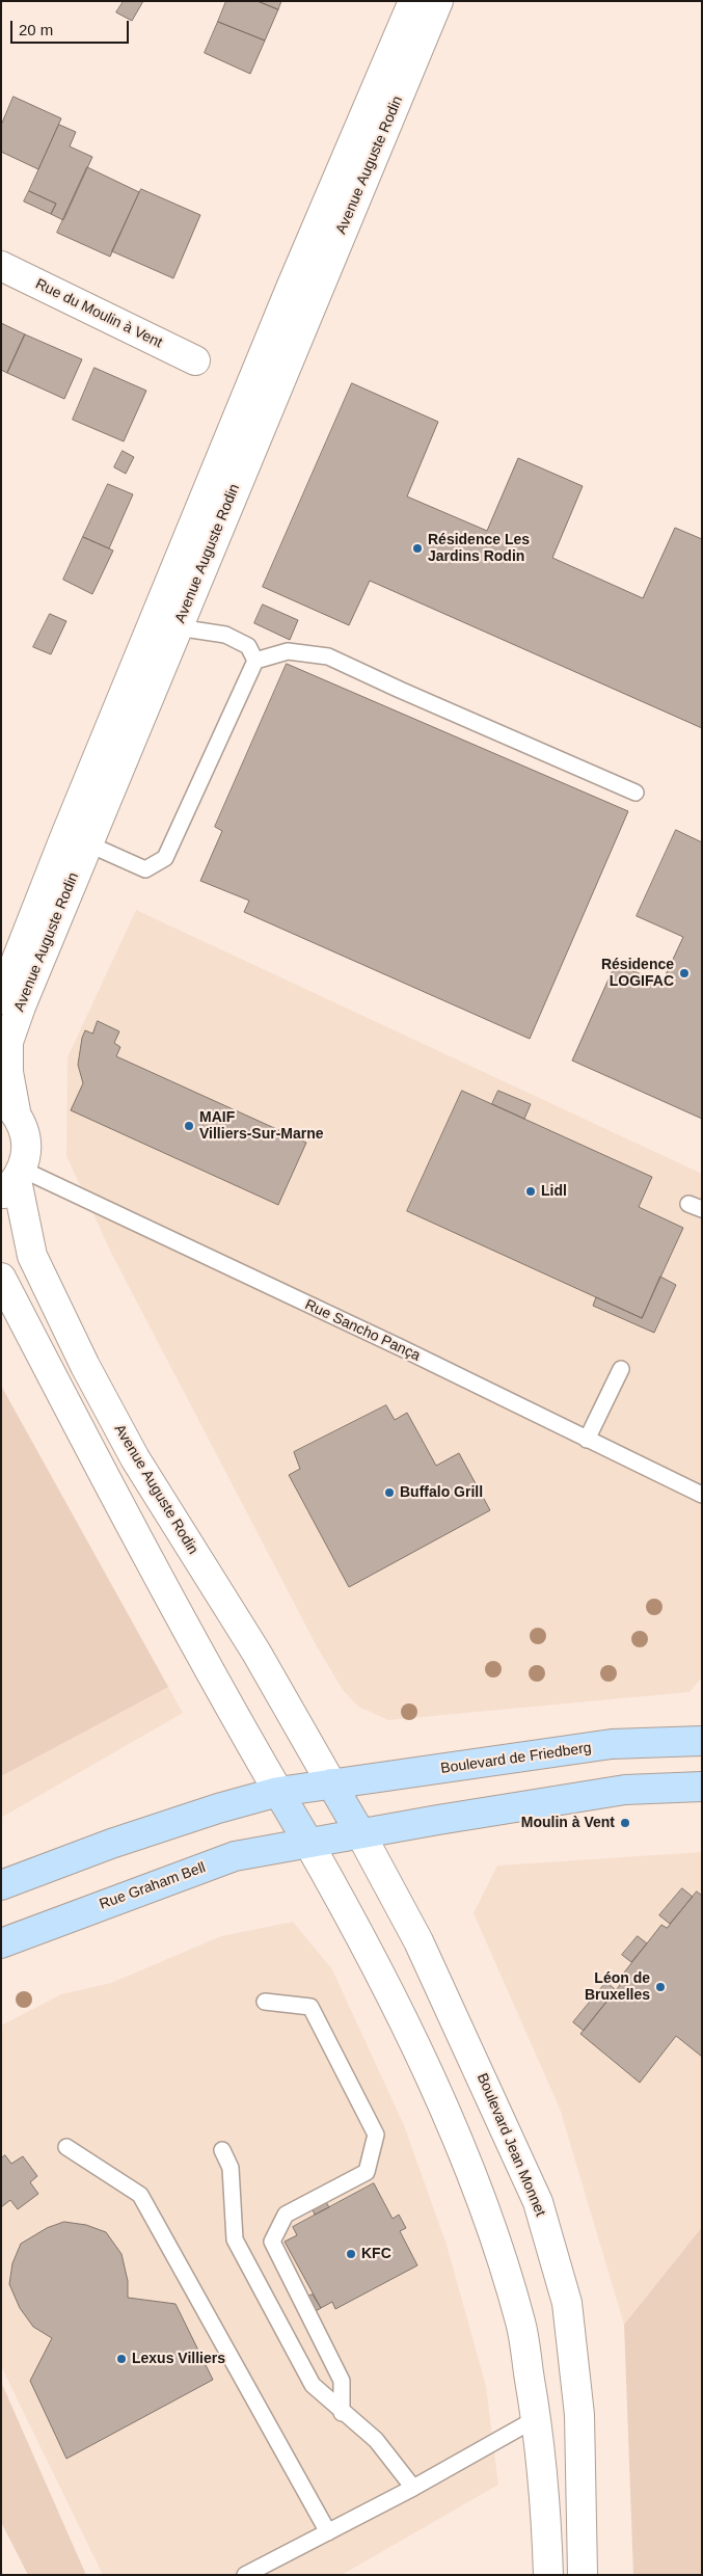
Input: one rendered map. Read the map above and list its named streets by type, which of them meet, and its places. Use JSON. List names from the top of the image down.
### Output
{
  "streets": {
    "main road": ["Boulevard de Friedberg", "Rue Graham Bell"],
    "street": ["Avenue Auguste Rodin", "Rue du Moulin à Vent", "Boulevard Jean Monnet"],
    "lane": ["Rue Sancho Pança"]
  },
  "crossings": [
    ["Avenue Auguste Rodin", "Rue Sancho Pança"],
    ["Avenue Auguste Rodin", "Boulevard de Friedberg"],
    ["Rue Graham Bell", "Boulevard Jean Monnet"]
  ],
  "places": [
    "Résidence Les Jardins Rodin",
    "Résidence LOGIFAC",
    "MAIF Villiers-Sur-Marne",
    "Lidl",
    "Buffalo Grill",
    "Moulin à Vent",
    "Léon de Bruxelles",
    "KFC",
    "Lexus Villiers"
  ],
  "scale_bar": "20 m"
}
